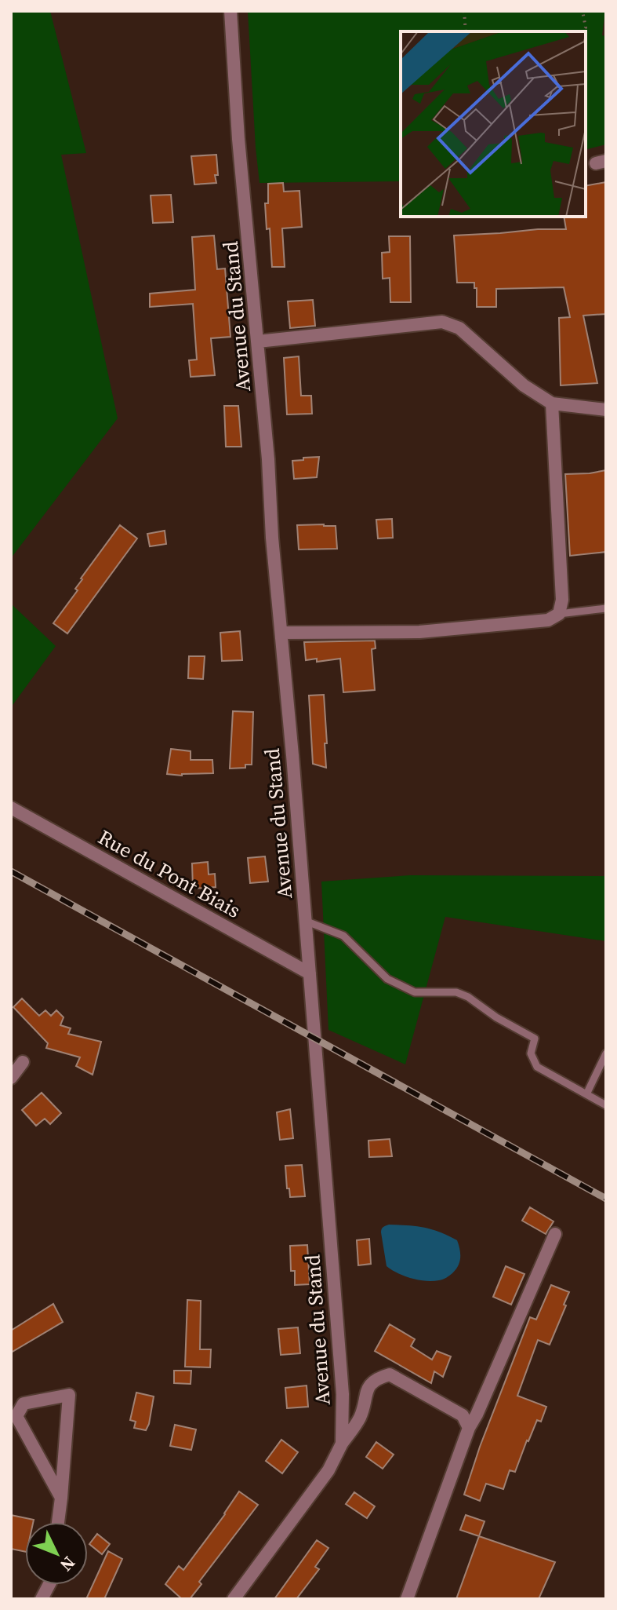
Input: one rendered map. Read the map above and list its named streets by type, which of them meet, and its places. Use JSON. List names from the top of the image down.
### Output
{
  "streets": {
    "street": ["Avenue du Stand", "Rue du Pont Biais"]
  },
  "crossings": [
    ["Avenue du Stand", "Rue du Pont Biais"]
  ],
  "north": "bottom right"
}
